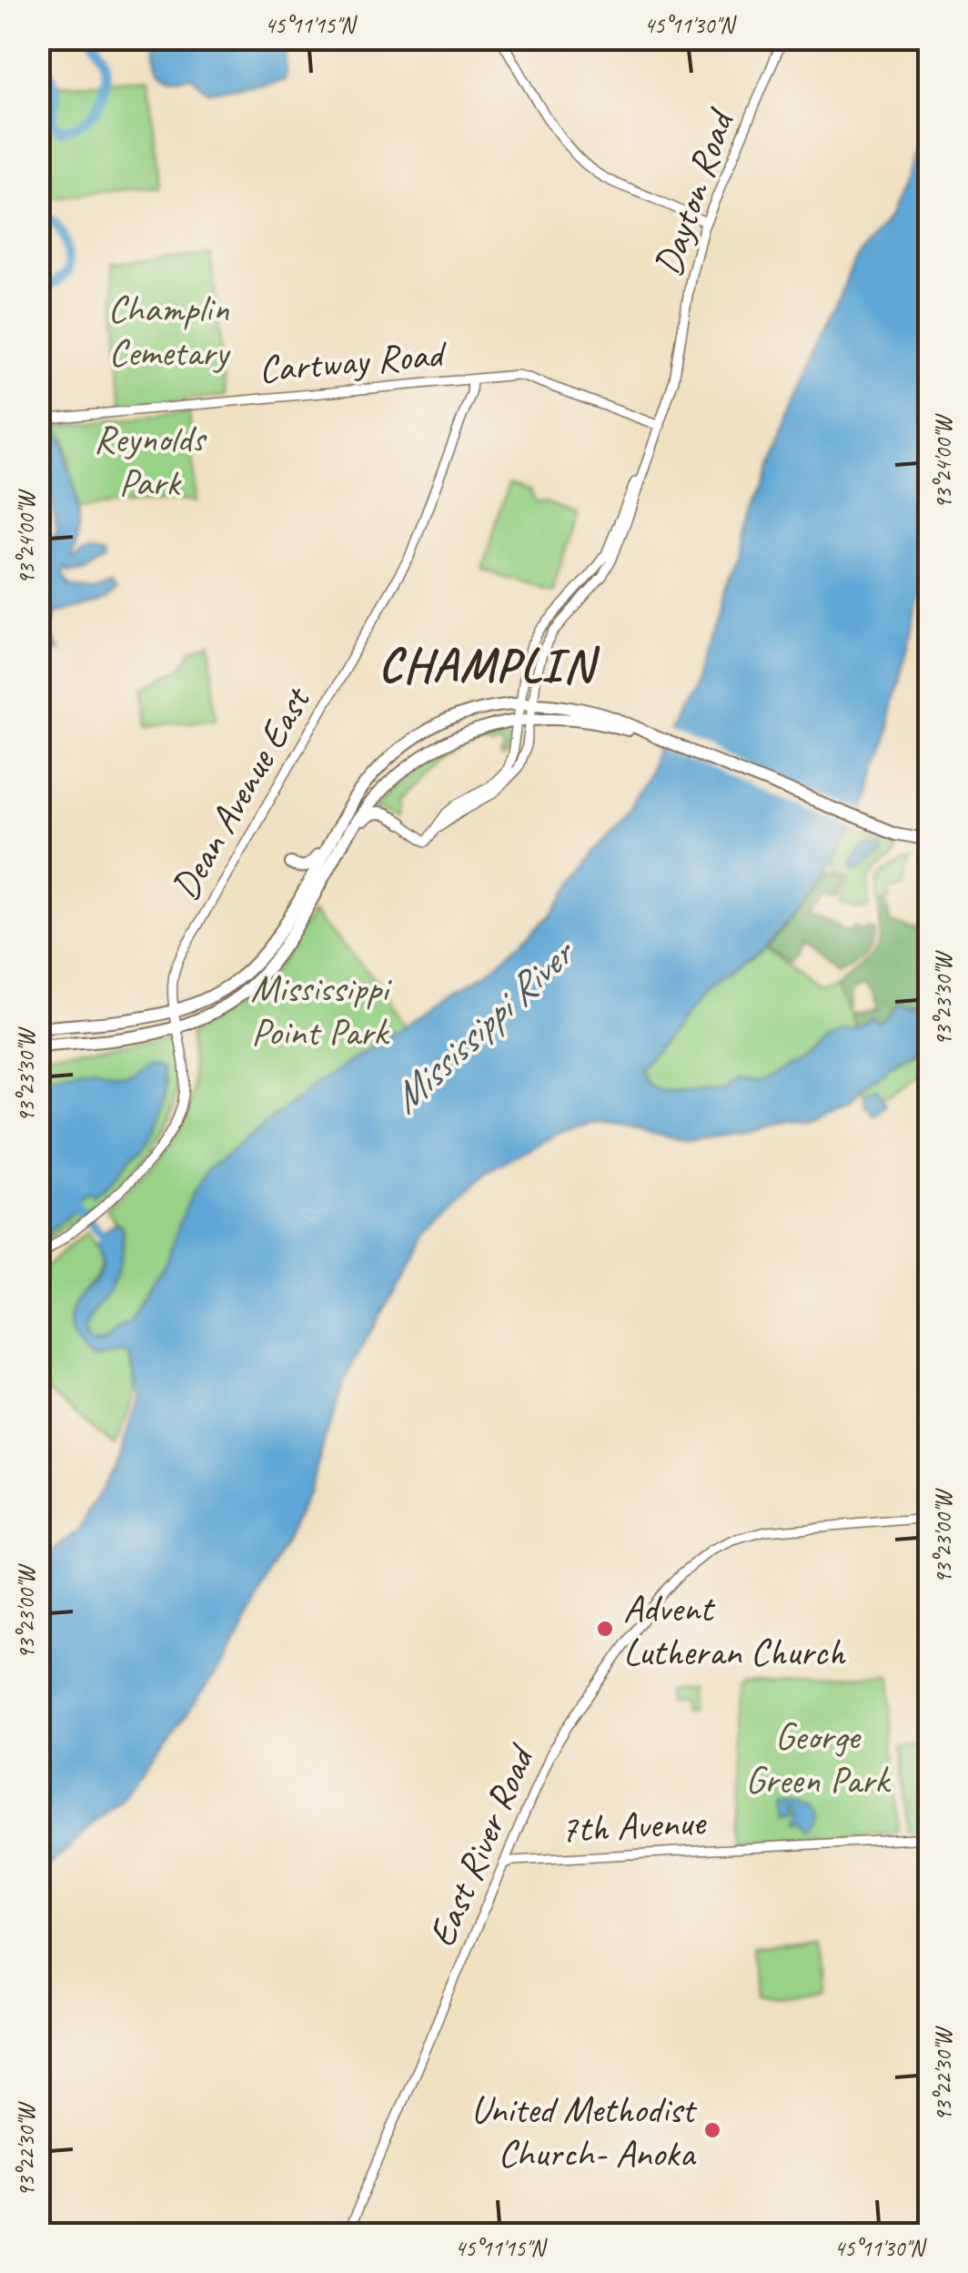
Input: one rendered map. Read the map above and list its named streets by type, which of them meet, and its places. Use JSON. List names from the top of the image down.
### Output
{
  "streets": {
    "street": [
      "Dayton Road",
      "Cartway Road",
      "Dean Avenue East",
      "7th Avenue",
      "East River Road"
    ]
  },
  "crossings": [
    ["Dayton Road", "Cartway Road"],
    ["Cartway Road", "Dean Avenue East"],
    ["7th Avenue", "East River Road"]
  ],
  "districts": ["CHAMPLIN"],
  "water": ["Mississippi River"],
  "parks": [
    "Champlin Cemetary",
    "Reynolds Park",
    "Mississippi Point Park",
    "George Green Park"
  ],
  "places": ["Advent Lutheran Church", "United Methodist Church- Anoka"],
  "coordinates": [
    "45°11'15\"N",
    "45°11'30\"N",
    "93°24'00\"W",
    "93°23'30\"W",
    "93°23'00\"W",
    "93°22'30\"W"
  ]
}
